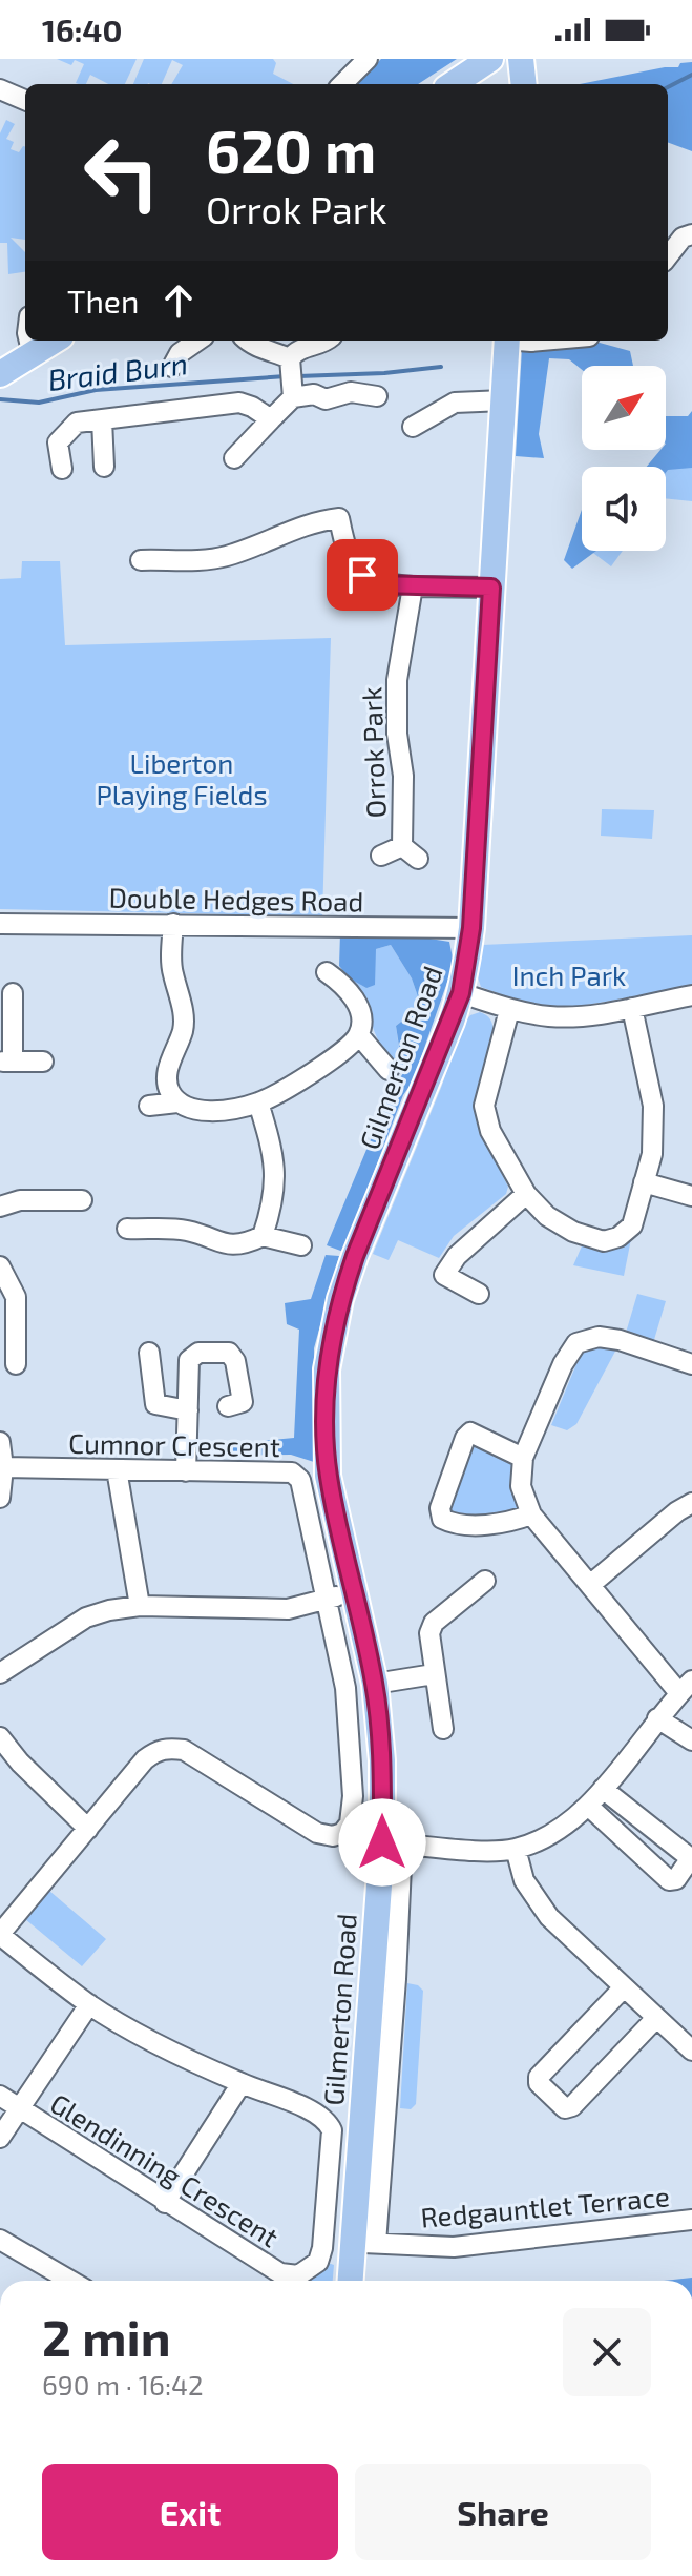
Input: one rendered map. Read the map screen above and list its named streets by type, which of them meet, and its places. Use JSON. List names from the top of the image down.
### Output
{
  "streets": {
    "main road": ["Gilmerton Road"],
    "street": [
      "Orrok Park",
      "Double Hedges Road",
      "Cumnor Crescent",
      "Glendinning Crescent",
      "Redgauntlet Terrace"
    ]
  },
  "crossings": [
    ["Double Hedges Road", "Gilmerton Road"],
    ["Gilmerton Road", "Redgauntlet Terrace"]
  ],
  "water": ["Braid Burn"],
  "parks": ["Liberton Playing Fields", "Inch Park"],
  "north": "top right",
  "page": {
    "status": "16:40",
    "turn": ["620 m", "Orrok Park"],
    "then": "Then",
    "heading": ["2 min", "690 m · 16:42"],
    "buttons": ["Exit", "Share"]
  }
}
